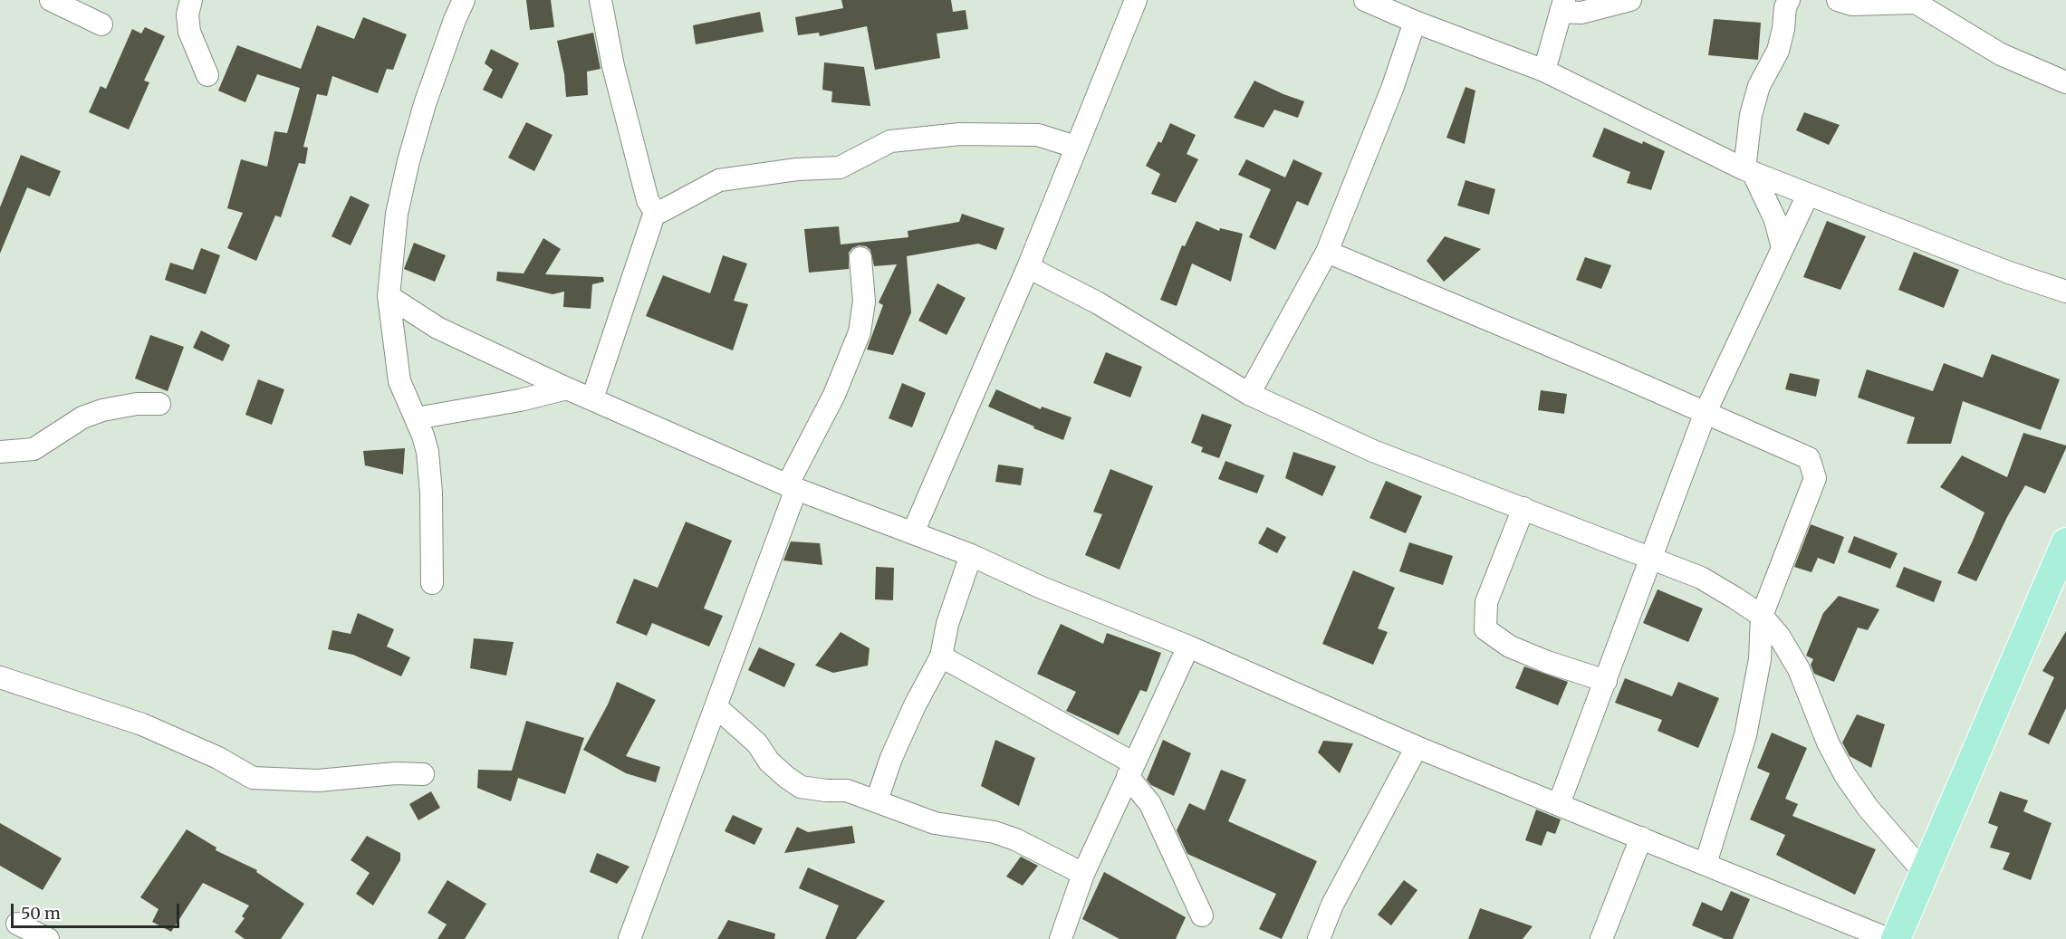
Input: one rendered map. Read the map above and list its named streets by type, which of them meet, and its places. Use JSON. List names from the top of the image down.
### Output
{
  "scale_bar": "50 m"
}
